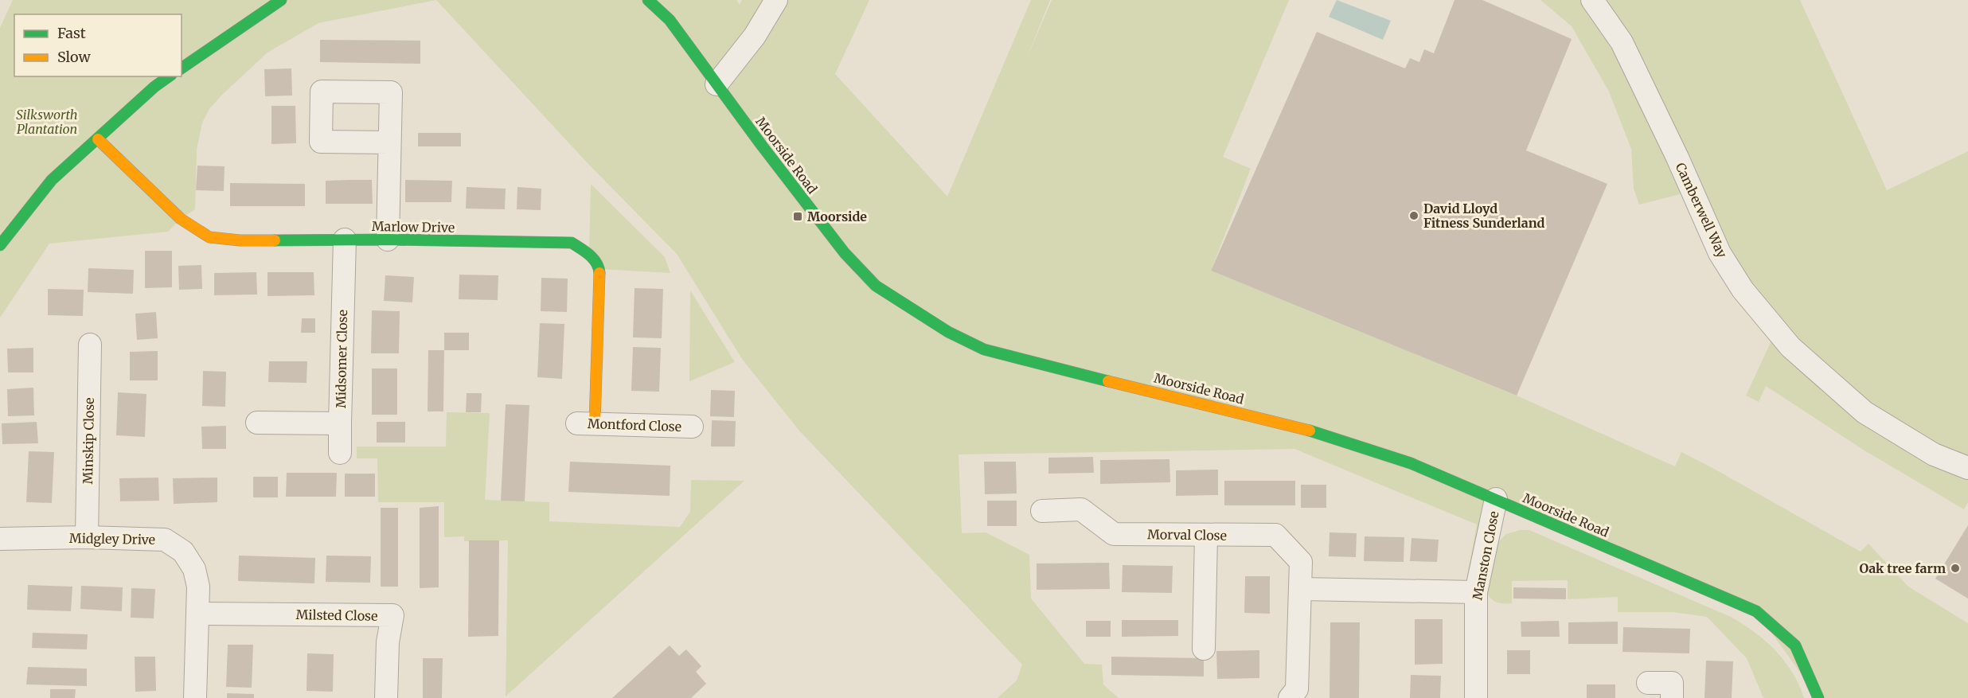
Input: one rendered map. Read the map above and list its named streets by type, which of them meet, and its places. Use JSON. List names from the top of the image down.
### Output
{
  "streets": {
    "street": [
      "Moorside Road",
      "Camberwell Way",
      "Marlow Drive",
      "Midsomer Close",
      "Montford Close",
      "Minskip Close",
      "Morval Close",
      "Midgley Drive",
      "Manston Close",
      "Milsted Close"
    ]
  },
  "crossings": [
    ["Moorside Road", "Manston Close"],
    ["Marlow Drive", "Midsomer Close"],
    ["Marlow Drive", "Montford Close"],
    ["Minskip Close", "Midgley Drive"],
    ["Midgley Drive", "Milsted Close"]
  ],
  "parks": ["Silksworth Plantation"],
  "places": {
    "other": ["David Lloyd Fitness Sunderland", "Oak tree farm"],
    "transit": ["Moorside"]
  },
  "legend": ["Fast", "Slow"]
}
